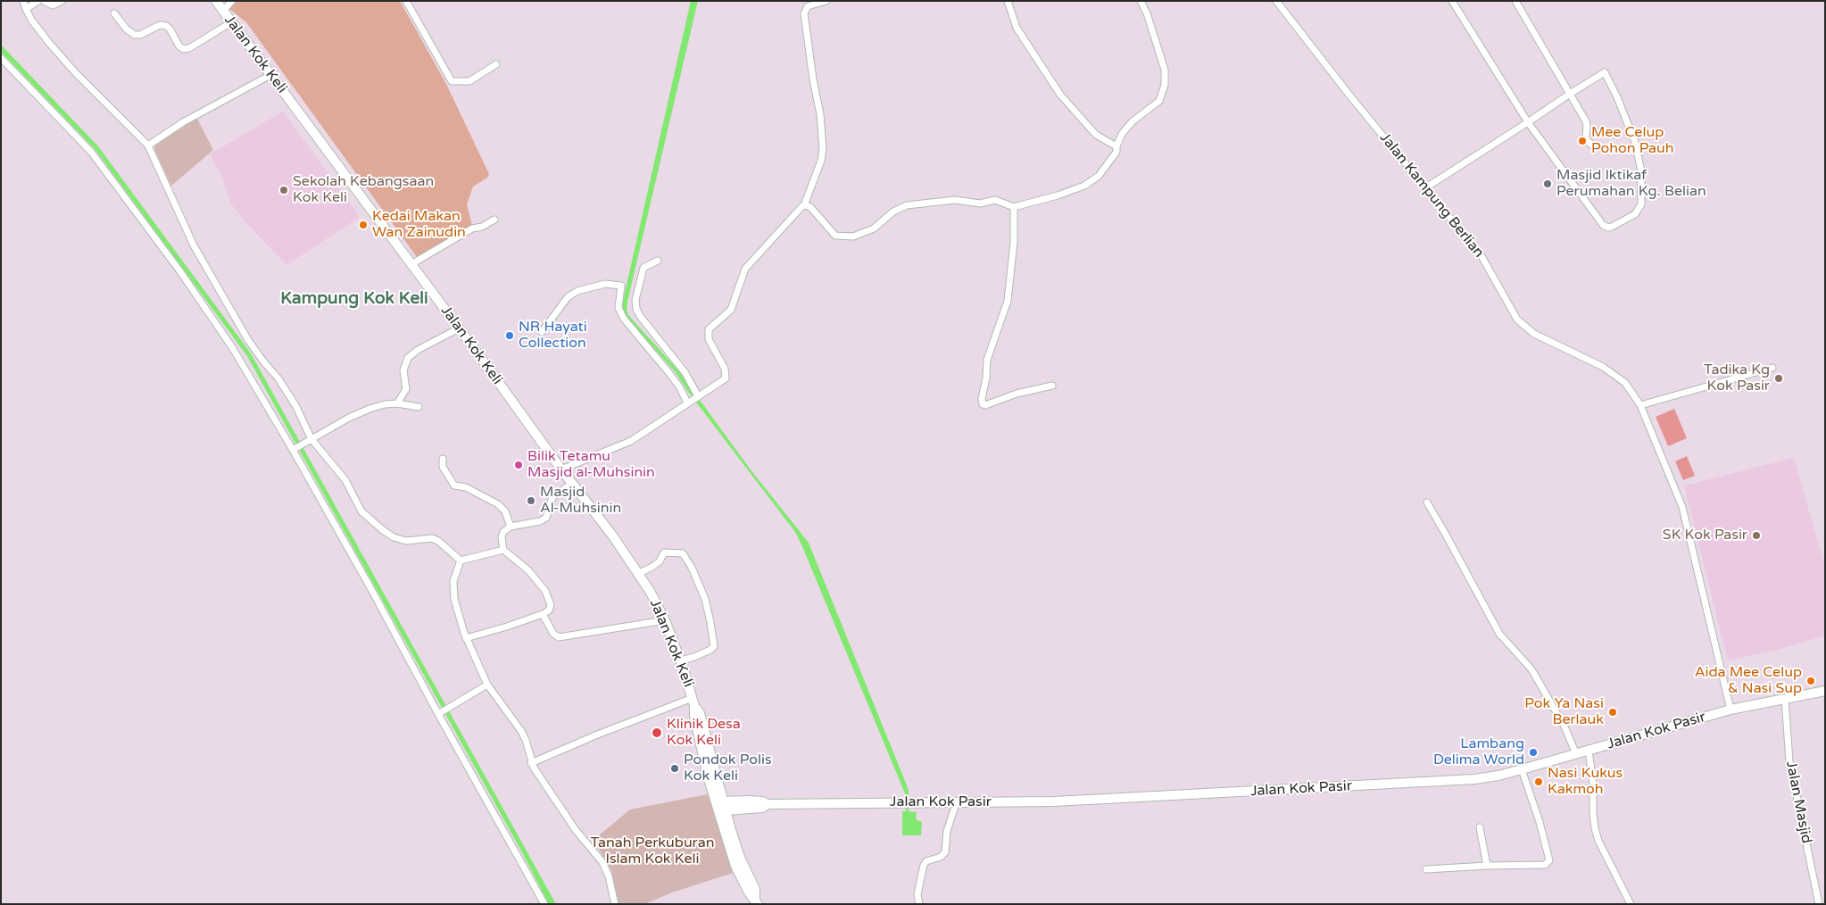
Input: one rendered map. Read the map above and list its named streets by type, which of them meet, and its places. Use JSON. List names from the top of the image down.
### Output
{
  "streets": {
    "street": [
      "Jalan Kok Keli",
      "Jalan Kampung Berlian",
      "Jalan Kok Pasir",
      "Jalan Masjid"
    ]
  },
  "crossings": [
    ["Jalan Kok Keli", "Jalan Kok Pasir"],
    ["Jalan Kampung Berlian", "Jalan Kok Pasir"],
    ["Jalan Kok Pasir", "Jalan Masjid"]
  ],
  "districts": ["Kampung Kok Keli"],
  "parks": ["Tanah Perkuburan Islam Kok Keli"],
  "places": [
    "Mee Celup Pohon Pauh",
    "Masjid Iktikaf Perumahan Kg. Belian",
    "Sekolah Kebangsaan Kok Keli",
    "Kedai Makan Wan Zainudin",
    "NR Hayati Collection",
    "Tadika Kg Kok Pasir",
    "Bilik Tetamu Masjid al-Muhsinin",
    "Masjid Al-Muhsinin",
    "SK Kok Pasir",
    "Aida Mee Celup & Nasi Sup",
    "Pok Ya Nasi Berlauk",
    "Klinik Desa Kok Keli",
    "Lambang Delima World",
    "Pondok Polis Kok Keli",
    "Nasi Kukus Kakmoh"
  ]
}
